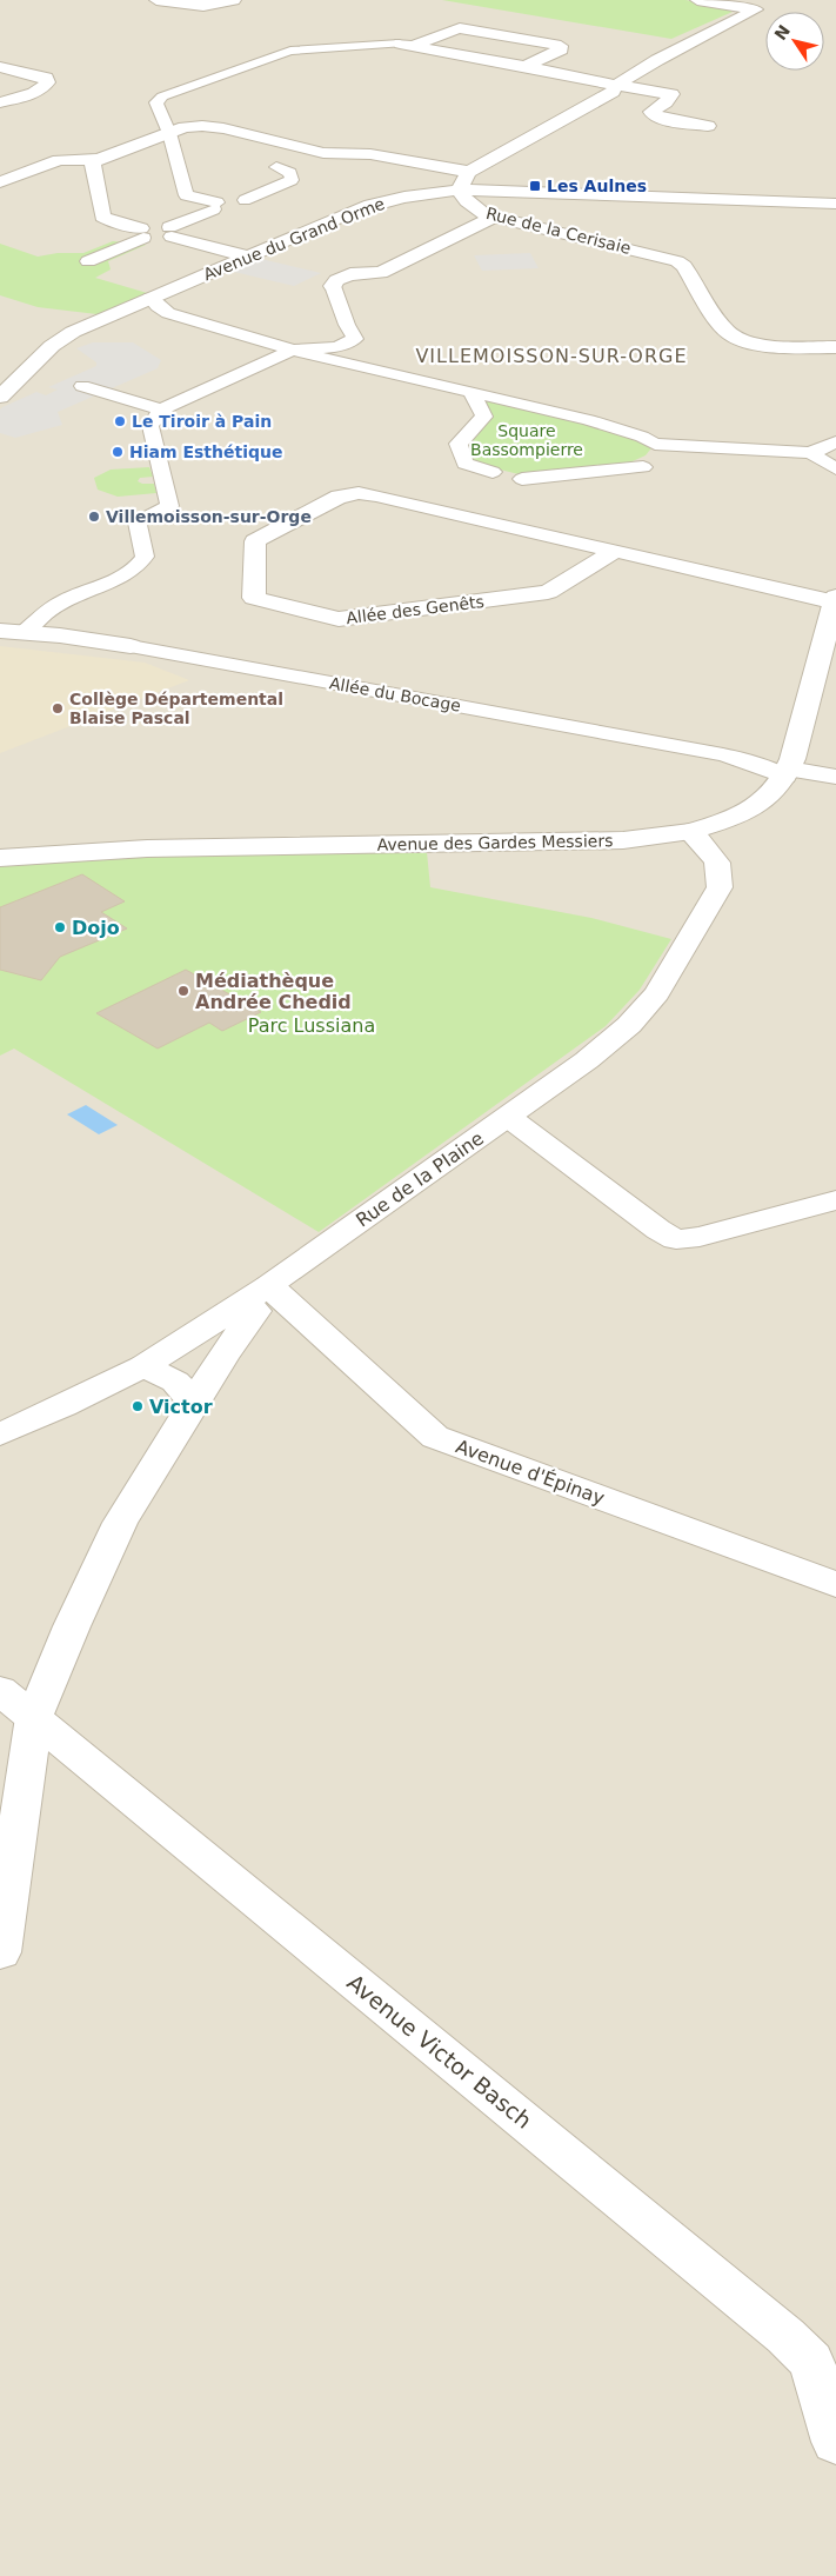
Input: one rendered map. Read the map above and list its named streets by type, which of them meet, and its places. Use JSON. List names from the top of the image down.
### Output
{
  "streets": {
    "street": [
      "Rue de la Cerisaie",
      "Avenue du Grand Orme",
      "Allée des Genêts",
      "Allée du Bocage",
      "Avenue des Gardes Messiers",
      "Rue de la Plaine",
      "Avenue d'Épinay",
      "Avenue Victor Basch"
    ]
  },
  "crossings": [
    ["Rue de la Cerisaie", "Avenue du Grand Orme"],
    ["Allée des Genêts", "Avenue des Gardes Messiers"],
    ["Allée du Bocage", "Avenue des Gardes Messiers"],
    ["Avenue des Gardes Messiers", "Rue de la Plaine"],
    ["Rue de la Plaine", "Avenue d'Épinay"]
  ],
  "districts": ["VILLEMOISSON-SUR-ORGE"],
  "parks": ["Square Bassompierre", "Parc Lussiana"],
  "places": {
    "transit": ["Les Aulnes"],
    "other": [
      "Le Tiroir à Pain",
      "Hiam Esthétique",
      "Villemoisson-sur-Orge",
      "Collège Départemental Blaise Pascal",
      "Dojo",
      "Médiathèque Andrée Chedid",
      "Victor"
    ]
  },
  "north": "top left"
}
